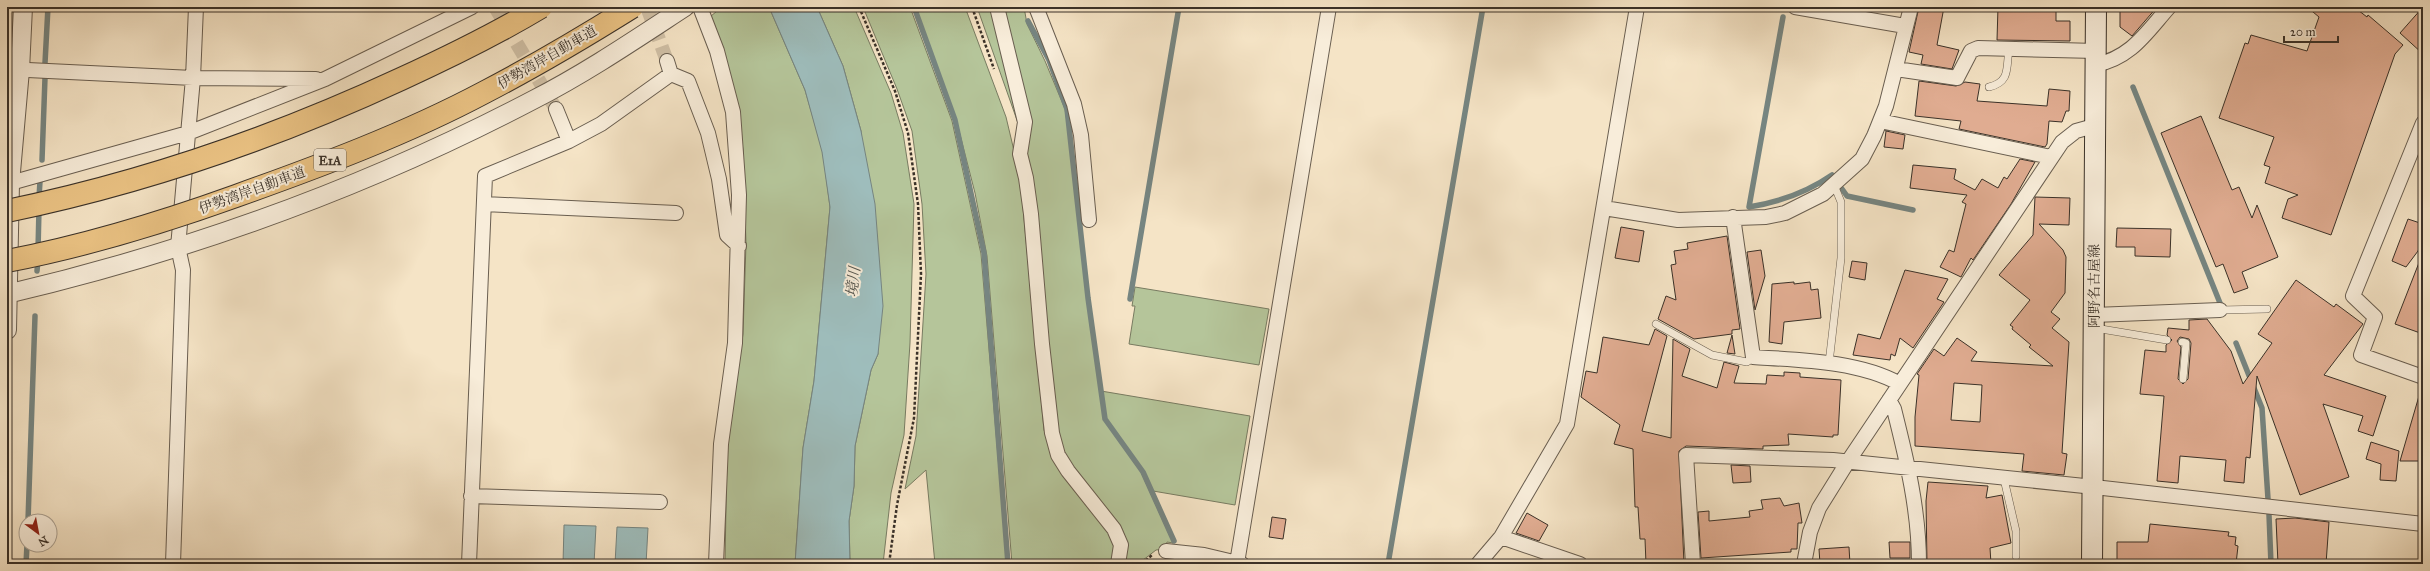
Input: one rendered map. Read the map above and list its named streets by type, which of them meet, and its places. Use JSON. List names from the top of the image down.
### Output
{
  "streets": {
    "highway": ["伊勢湾岸自動車道", "E1A"],
    "main road": ["阿野名古屋線"]
  },
  "water": ["境川"],
  "scale_bar": "20 m",
  "north": "bottom right"
}
